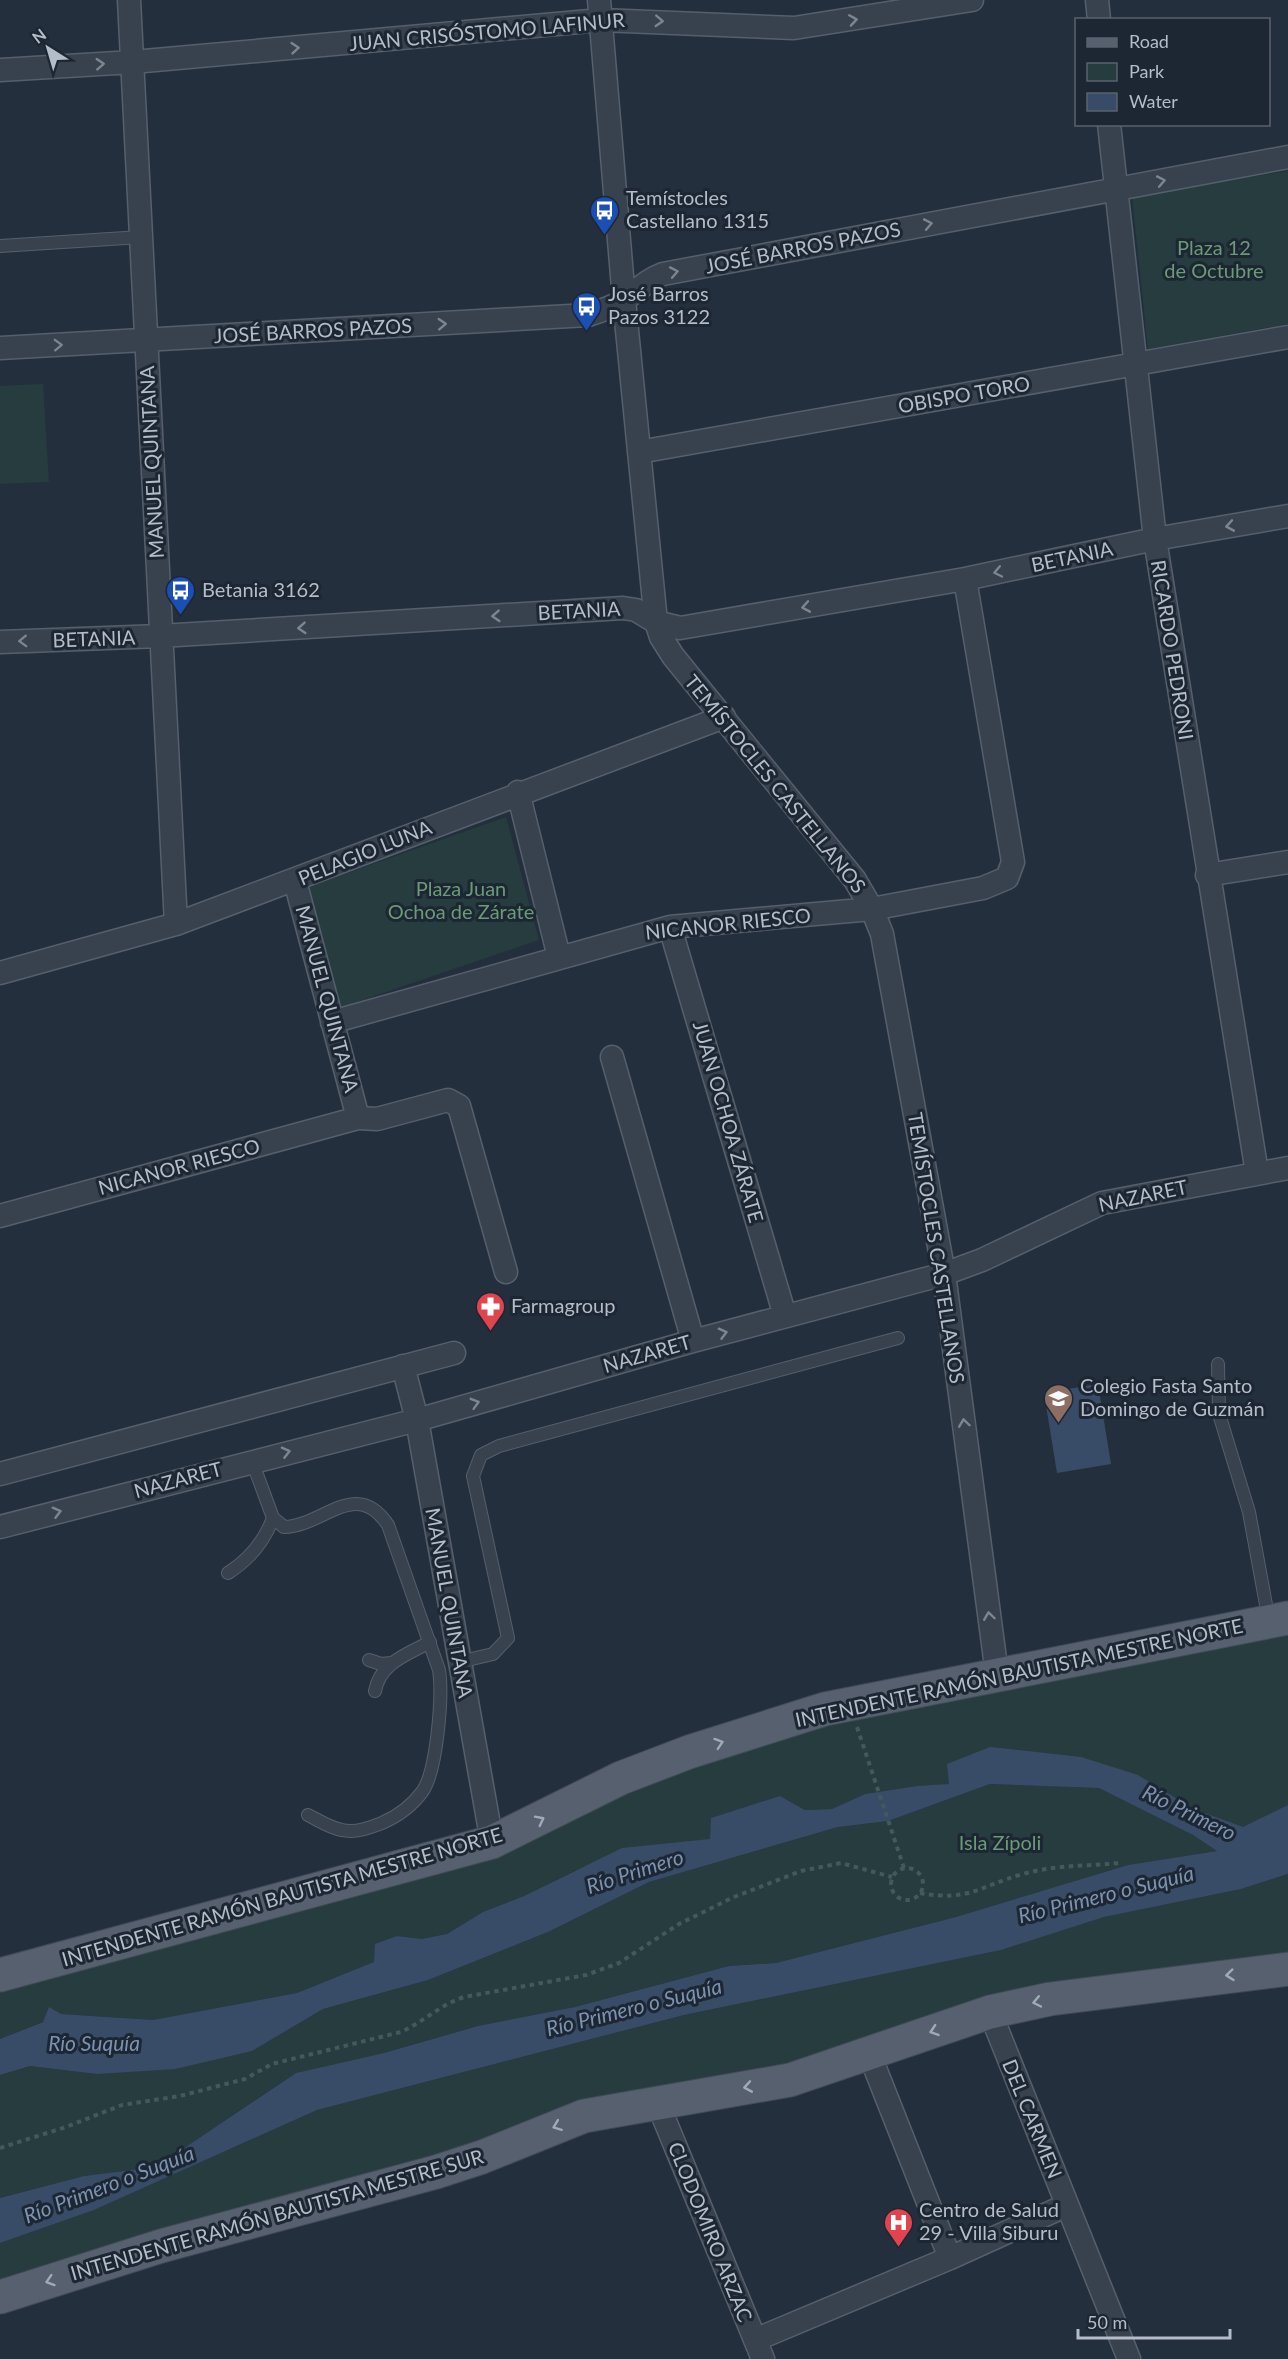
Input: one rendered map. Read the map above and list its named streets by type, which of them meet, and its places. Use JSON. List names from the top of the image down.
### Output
{
  "streets": {
    "main road": ["INTENDENTE RAMÓN BAUTISTA MESTRE NORTE", "INTENDENTE RAMÓN BAUTISTA MESTRE SUR"],
    "street": [
      "JUAN CRISÓSTOMO LAFINUR",
      "JOSÉ BARROS PAZOS",
      "OBISPO TORO",
      "MANUEL QUINTANA",
      "BETANIA",
      "RICARDO PEDRONI",
      "TEMÍSTOCLES CASTELLANOS",
      "PELAGIO LUNA",
      "NICANOR RIESCO",
      "JUAN OCHOA ZÁRATE",
      "NAZARET",
      "DEL CARMEN",
      "CLODOMIRO ARZAC"
    ]
  },
  "crossings": [
    ["JUAN CRISÓSTOMO LAFINUR", "MANUEL QUINTANA"],
    ["JUAN CRISÓSTOMO LAFINUR", "TEMÍSTOCLES CASTELLANOS"],
    ["JOSÉ BARROS PAZOS", "MANUEL QUINTANA"],
    ["JOSÉ BARROS PAZOS", "RICARDO PEDRONI"],
    ["JOSÉ BARROS PAZOS", "TEMÍSTOCLES CASTELLANOS"],
    ["OBISPO TORO", "RICARDO PEDRONI"],
    ["OBISPO TORO", "TEMÍSTOCLES CASTELLANOS"],
    ["MANUEL QUINTANA", "BETANIA"],
    ["MANUEL QUINTANA", "PELAGIO LUNA"],
    ["MANUEL QUINTANA", "NICANOR RIESCO"],
    ["MANUEL QUINTANA", "NAZARET"],
    ["MANUEL QUINTANA", "INTENDENTE RAMÓN BAUTISTA MESTRE NORTE"],
    ["BETANIA", "RICARDO PEDRONI"],
    ["BETANIA", "TEMÍSTOCLES CASTELLANOS"],
    ["BETANIA", "NICANOR RIESCO"],
    ["RICARDO PEDRONI", "NAZARET"],
    ["TEMÍSTOCLES CASTELLANOS", "PELAGIO LUNA"],
    ["TEMÍSTOCLES CASTELLANOS", "NICANOR RIESCO"],
    ["TEMÍSTOCLES CASTELLANOS", "NAZARET"],
    ["TEMÍSTOCLES CASTELLANOS", "INTENDENTE RAMÓN BAUTISTA MESTRE NORTE"],
    ["NICANOR RIESCO", "JUAN OCHOA ZÁRATE"],
    ["JUAN OCHOA ZÁRATE", "NAZARET"],
    ["DEL CARMEN", "INTENDENTE RAMÓN BAUTISTA MESTRE SUR"],
    ["INTENDENTE RAMÓN BAUTISTA MESTRE SUR", "CLODOMIRO ARZAC"]
  ],
  "one_way": [
    "JUAN CRISÓSTOMO LAFINUR",
    "JOSÉ BARROS PAZOS",
    "BETANIA",
    "INTENDENTE RAMÓN BAUTISTA MESTRE NORTE",
    "INTENDENTE RAMÓN BAUTISTA MESTRE SUR"
  ],
  "water": ["Río Primero", "Río Primero o Suquía", "Río Suquía"],
  "parks": ["Plaza 12 de Octubre", "Plaza Juan Ochoa de Zárate", "Isla Zípoli"],
  "places": {
    "bus stop": ["Temístocles Castellano 1315", "José Barros Pazos 3122", "Betania 3162"],
    "pharmacy": ["Farmagroup"],
    "school or university": ["Colegio Fasta Santo Domingo de Guzmán"],
    "hospital": ["Centro de Salud 29 - Villa Siburu"]
  },
  "legend": ["Road", "Park", "Water"],
  "scale_bar": "50 m",
  "north": "top left"
}
